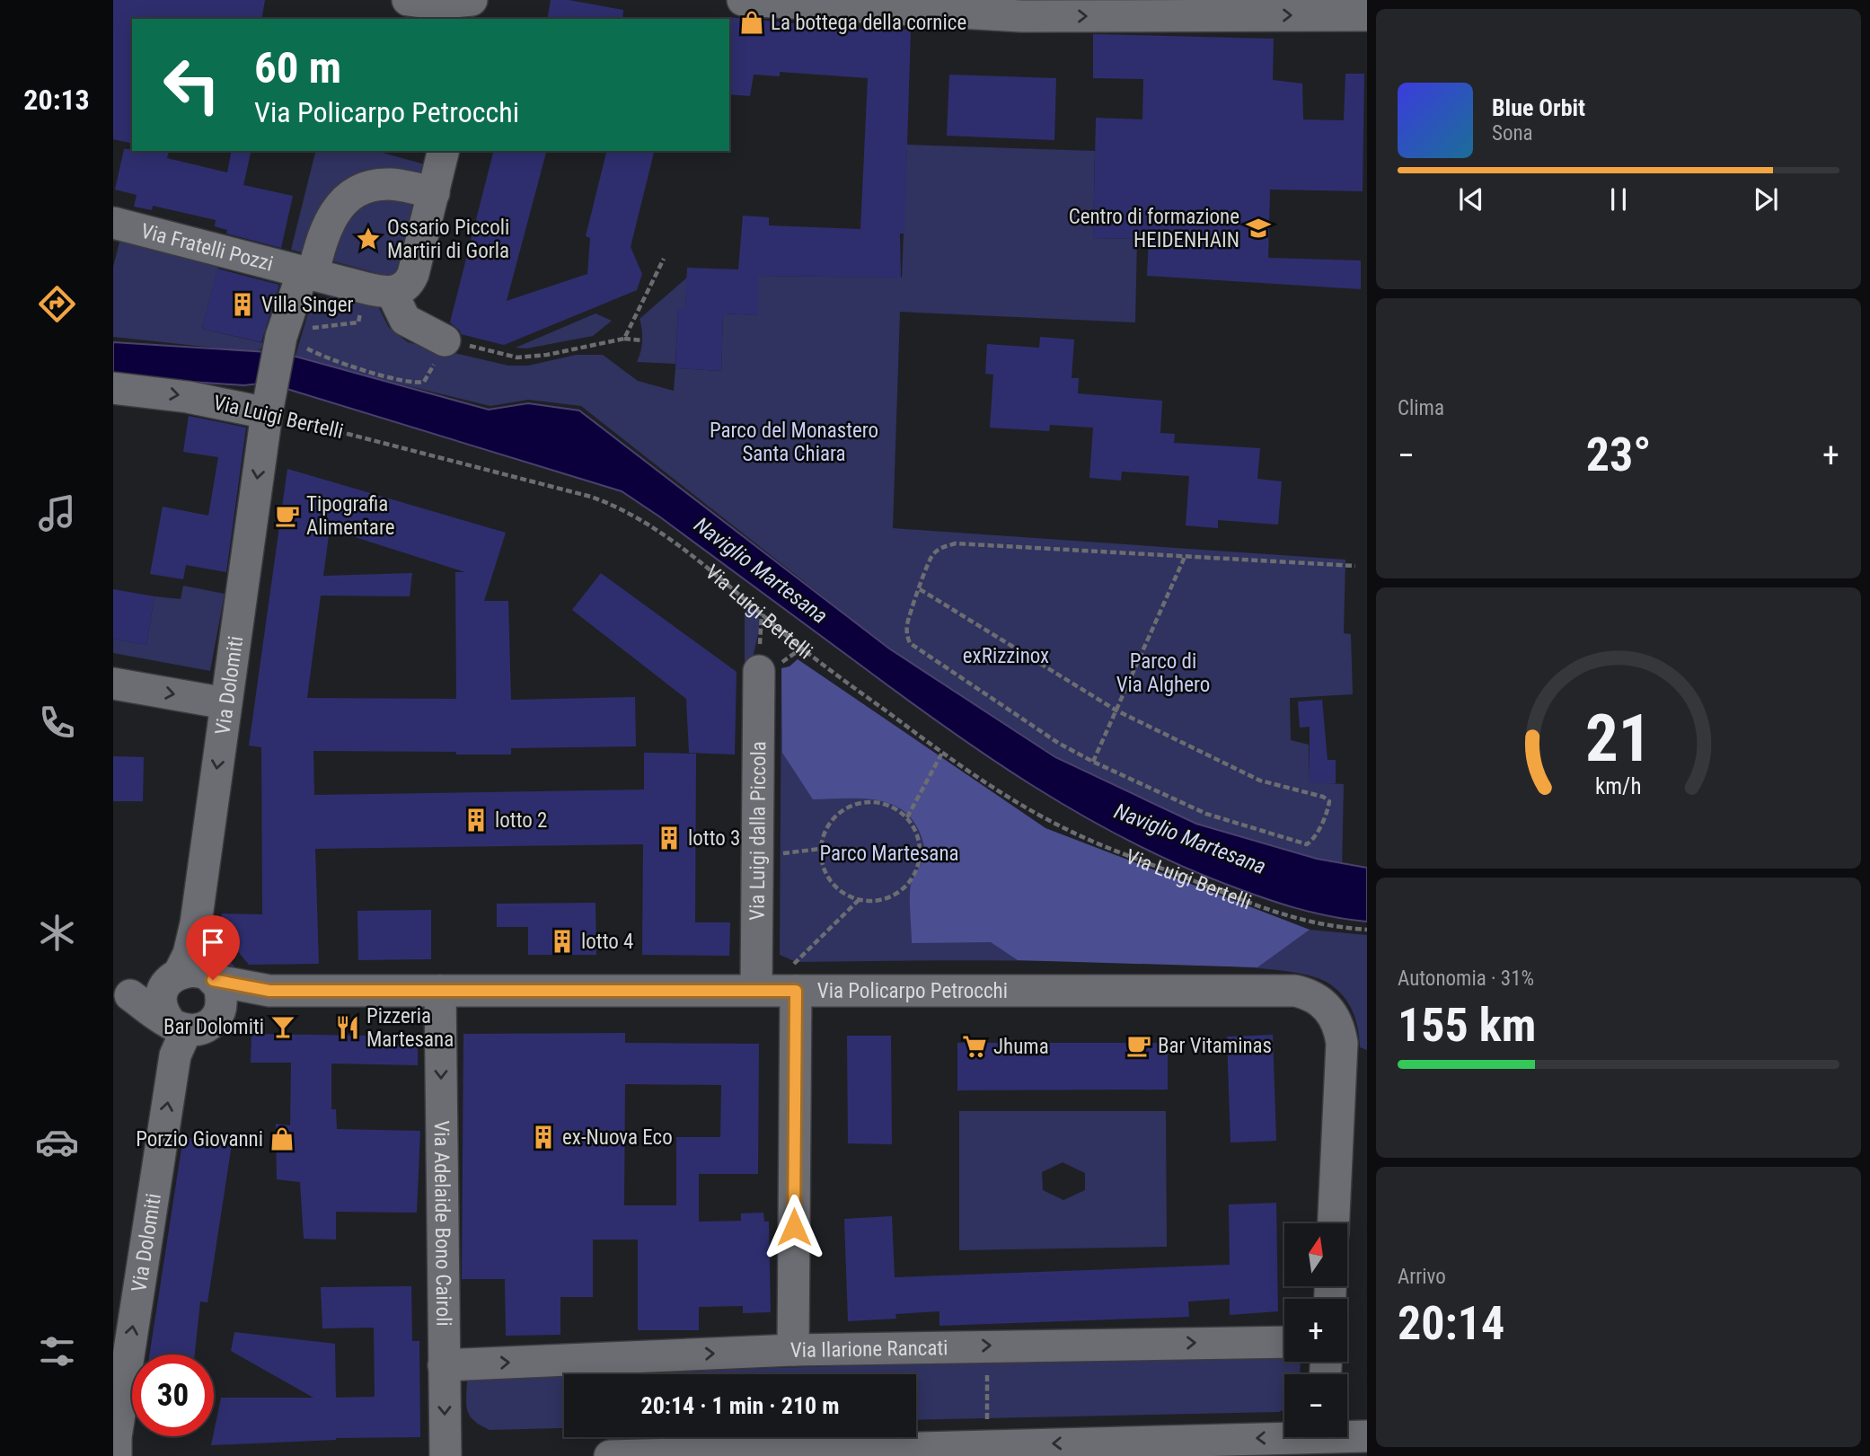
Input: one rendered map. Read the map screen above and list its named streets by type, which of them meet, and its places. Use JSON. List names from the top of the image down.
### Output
{
  "streets": {
    "street": [
      "Via Fratelli Pozzi",
      "Via Luigi Bertelli",
      "Via Dolomiti",
      "Via Luigi dalla Piccola",
      "Via Policarpo Petrocchi",
      "Via Adelaide Bono Cairoli",
      "Via Ilarione Rancati"
    ]
  },
  "crossings": [
    ["Via Fratelli Pozzi", "Via Dolomiti"],
    ["Via Luigi Bertelli", "Via Dolomiti"],
    ["Via Dolomiti", "Via Policarpo Petrocchi"],
    ["Via Luigi dalla Piccola", "Via Policarpo Petrocchi"],
    ["Via Policarpo Petrocchi", "Via Adelaide Bono Cairoli"],
    ["Via Adelaide Bono Cairoli", "Via Ilarione Rancati"]
  ],
  "one_way": ["Via Adelaide Bono Cairoli"],
  "water": ["Naviglio Martesana"],
  "parks": [
    "Parco del Monastero Santa Chiara",
    "exRizzinox",
    "Parco di Via Alghero",
    "Parco Martesana"
  ],
  "places": {
    "shop": ["La bottega della cornice", "Porzio Giovanni"],
    "school or university": ["Centro di formazione HEIDENHAIN"],
    "place": ["Ossario Piccoli Martiri di Gorla"],
    "building": [
      "Villa Singer",
      "lotto 2",
      "lotto 3",
      "lotto 4",
      "ex-Nuova Eco"
    ],
    "cafe": ["Tipografia Alimentare", "Bar Vitaminas"],
    "bar": ["Bar Dolomiti"],
    "restaurant": ["Pizzeria Martesana"],
    "supermarket": ["Jhuma"]
  },
  "north": "top",
  "page": {
    "tabs": "20:13",
    "turn": ["60 m", "Via Policarpo Petrocchi"],
    "song": ["Blue Orbit", "Sona"],
    "tile": [
      "Clima",
      ["Autonomia · 31%", "155 km"],
      ["Arrivo", "20:14"]
    ],
    "heat": ["−", "23°", "+"],
    "map_buttons": ["+", "−"],
    "limit": "30",
    "trip": "20:14 · 1 min · 210 m",
    "gauge": ["21", "km/h"]
  }
}
